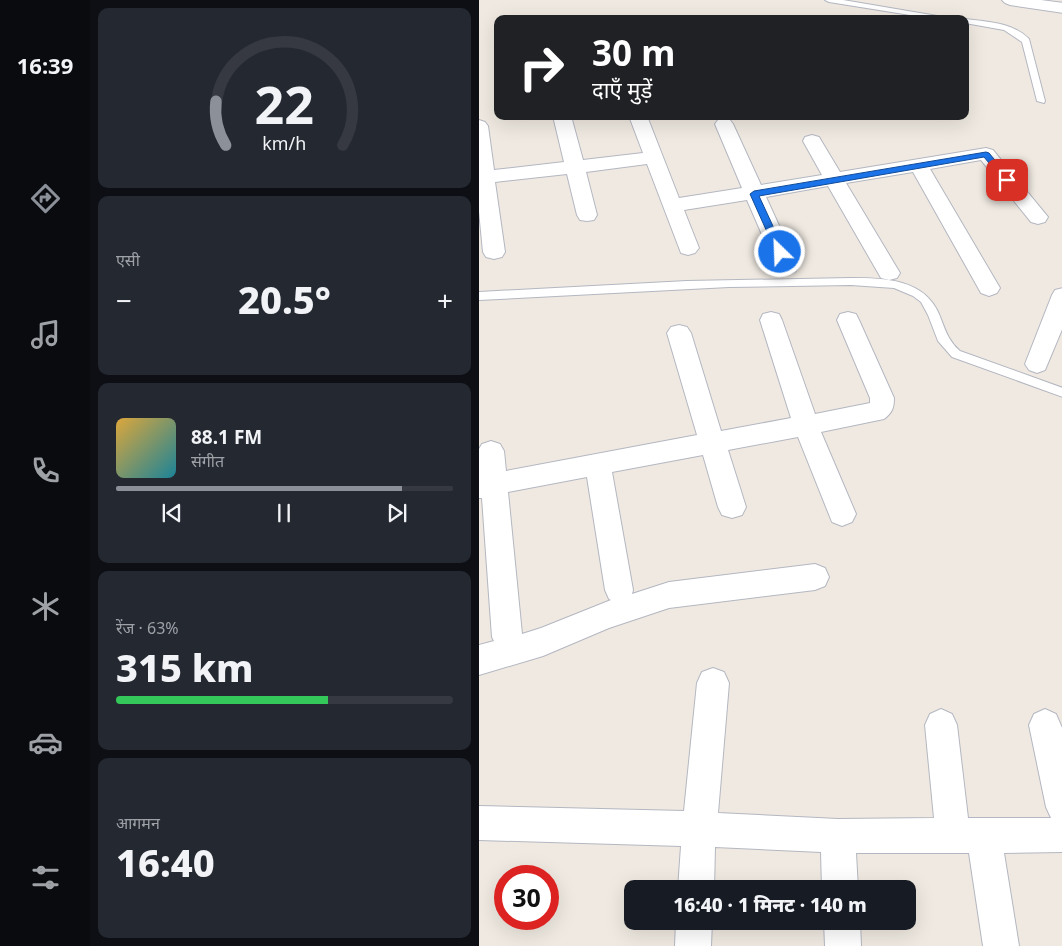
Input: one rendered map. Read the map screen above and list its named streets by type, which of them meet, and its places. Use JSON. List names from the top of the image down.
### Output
{
  "page": {
    "tabs": "16:39",
    "turn": ["30 m", "दाएँ मुड़ें"],
    "tile": [
      "एसी",
      ["रेंज · 63%", "315 km"],
      ["आगमन", "16:40"]
    ],
    "heat": ["−", "20.5°", "+"],
    "song": ["88.1 FM", "संगीत"],
    "limit": "30",
    "trip": "16:40 · 1 मिनट · 140 m",
    "gauge": ["22", "km/h"]
  }
}
